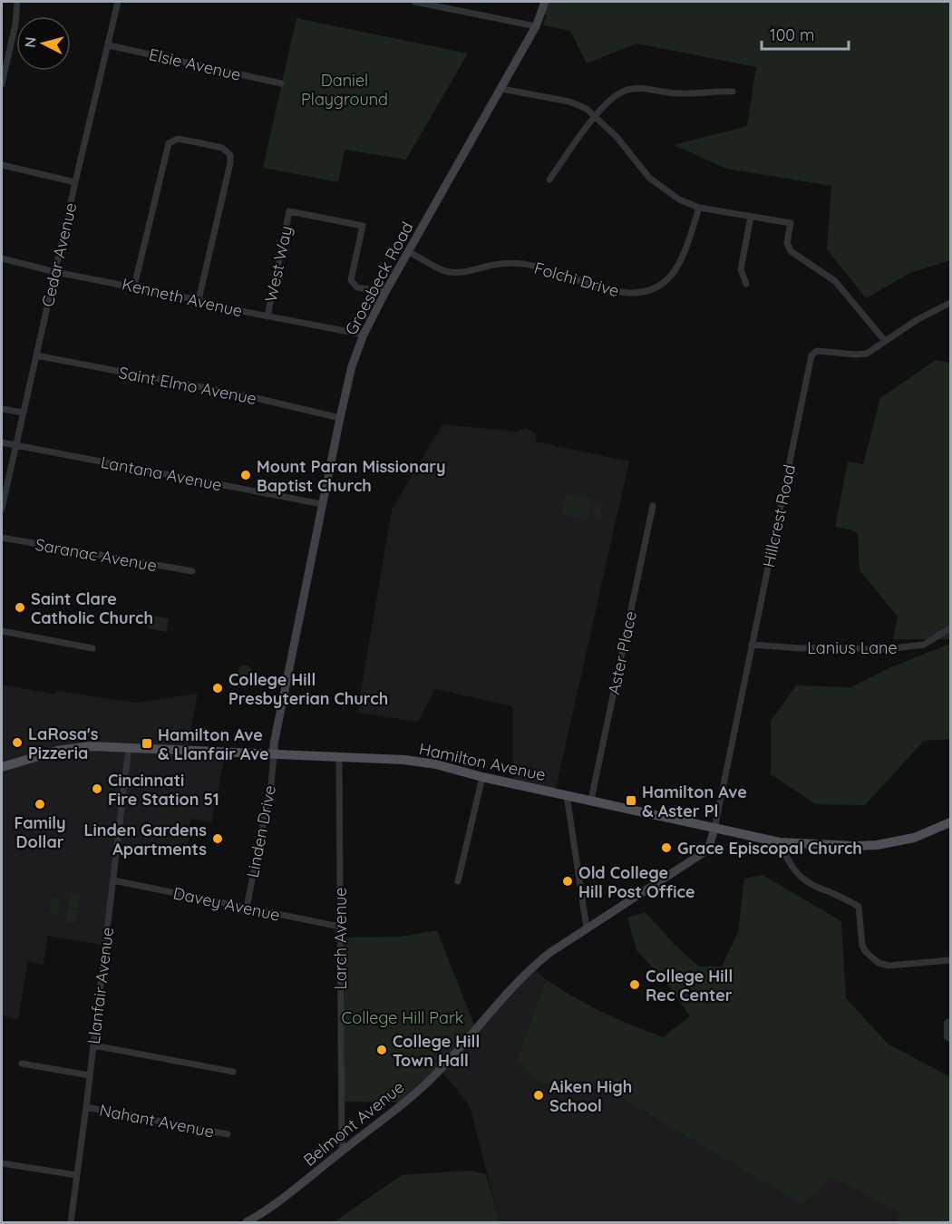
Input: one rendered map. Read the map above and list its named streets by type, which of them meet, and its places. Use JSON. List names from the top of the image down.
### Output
{
  "streets": {
    "main road": ["Hamilton Avenue"],
    "street": [
      "Elsie Avenue",
      "Cedar Avenue",
      "West Way",
      "Groesbeck Road",
      "Folchi Drive",
      "Kenneth Avenue",
      "Saint Elmo Avenue",
      "Lantana Avenue",
      "Hillcrest Road",
      "Saranac Avenue",
      "Lanius Lane",
      "Aster Place",
      "Linden Drive",
      "Davey Avenue",
      "Larch Avenue",
      "Llanfair Avenue",
      "Nahant Avenue",
      "Belmont Avenue"
    ]
  },
  "crossings": [
    ["Elsie Avenue", "Cedar Avenue"],
    ["Cedar Avenue", "Kenneth Avenue"],
    ["Cedar Avenue", "Saint Elmo Avenue"],
    ["Cedar Avenue", "Lantana Avenue"],
    ["West Way", "Groesbeck Road"],
    ["West Way", "Kenneth Avenue"],
    ["Groesbeck Road", "Folchi Drive"],
    ["Groesbeck Road", "Kenneth Avenue"],
    ["Groesbeck Road", "Saint Elmo Avenue"],
    ["Groesbeck Road", "Lantana Avenue"],
    ["Groesbeck Road", "Hamilton Avenue"],
    ["Groesbeck Road", "Linden Drive"],
    ["Hillcrest Road", "Lanius Lane"],
    ["Hillcrest Road", "Hamilton Avenue"],
    ["Hillcrest Road", "Belmont Avenue"],
    ["Aster Place", "Hamilton Avenue"],
    ["Hamilton Avenue", "Linden Drive"],
    ["Hamilton Avenue", "Larch Avenue"],
    ["Hamilton Avenue", "Llanfair Avenue"],
    ["Hamilton Avenue", "Belmont Avenue"],
    ["Linden Drive", "Davey Avenue"],
    ["Davey Avenue", "Larch Avenue"],
    ["Davey Avenue", "Llanfair Avenue"],
    ["Larch Avenue", "Belmont Avenue"],
    ["Llanfair Avenue", "Nahant Avenue"]
  ],
  "parks": ["Daniel Playground", "College Hill Park"],
  "places": {
    "other": [
      "Mount Paran Missionary Baptist Church",
      "Saint Clare Catholic Church",
      "College Hill Presbyterian Church",
      "LaRosa's Pizzeria",
      "Cincinnati Fire Station 51",
      "Family Dollar",
      "Linden Gardens Apartments",
      "Grace Episcopal Church",
      "Old College Hill Post Office",
      "College Hill Rec Center",
      "College Hill Town Hall",
      "Aiken High School"
    ],
    "transit": ["Hamilton Ave & Llanfair Ave", "Hamilton Ave & Aster Pl"]
  },
  "scale_bar": "100 m",
  "north": "left"
}
